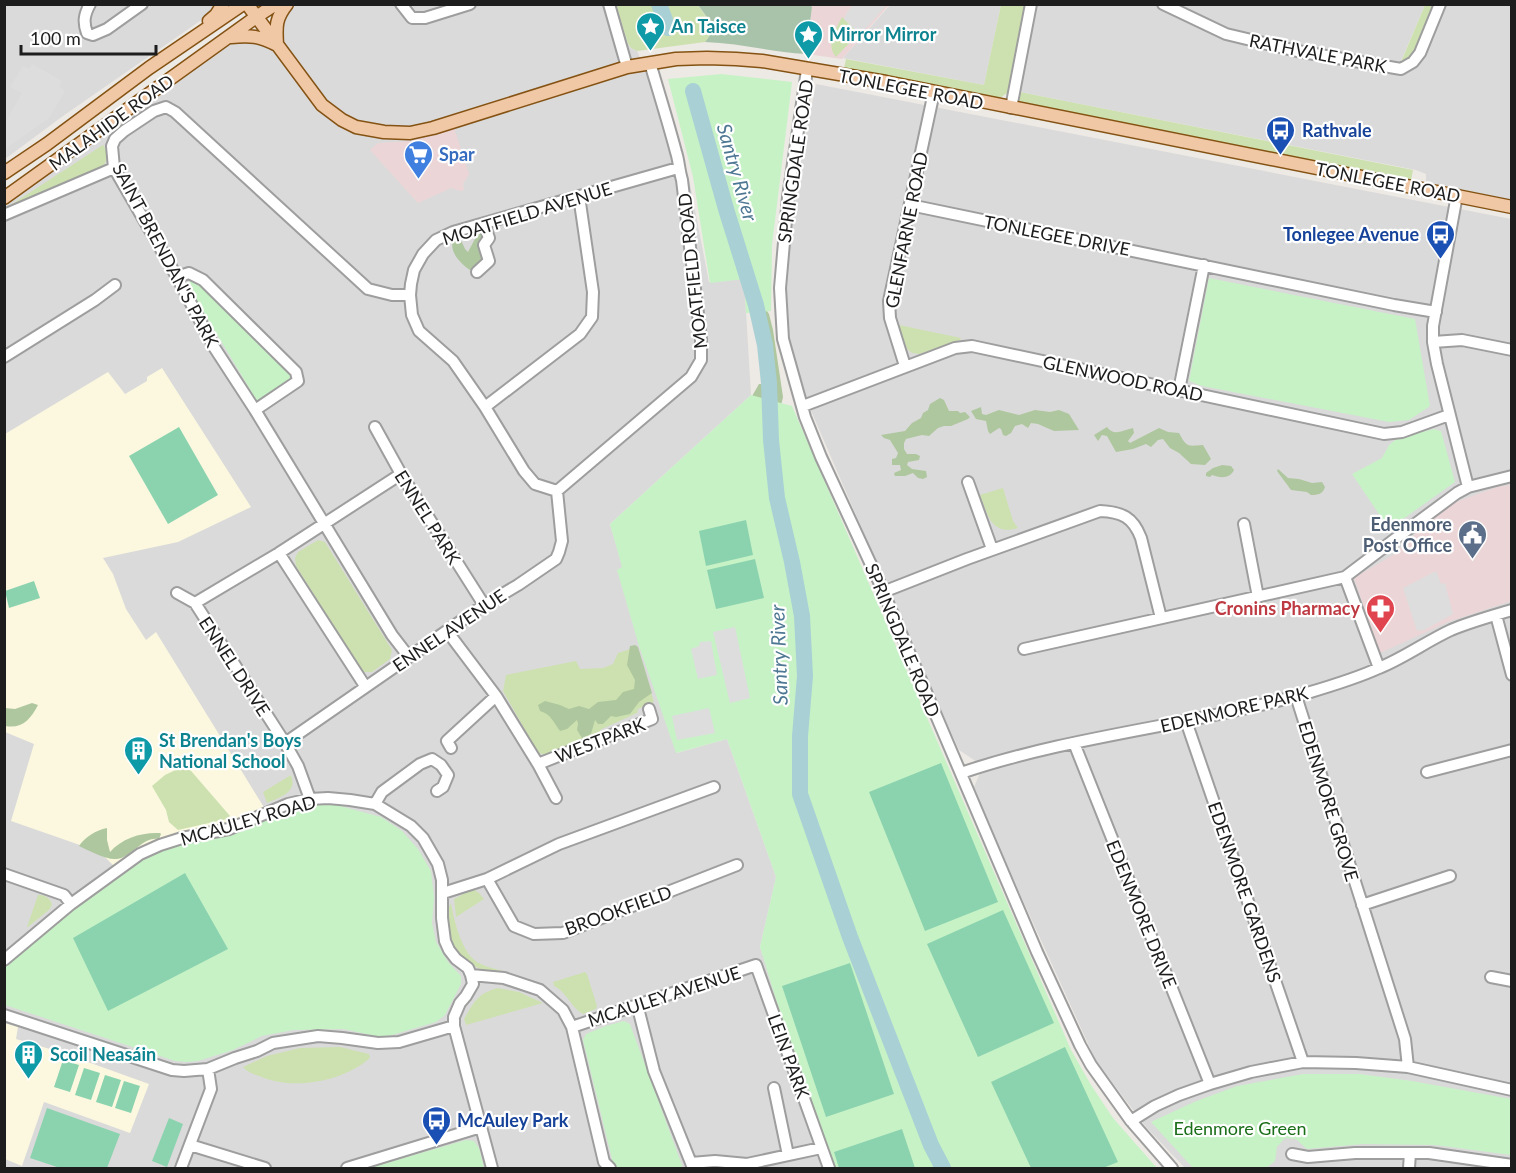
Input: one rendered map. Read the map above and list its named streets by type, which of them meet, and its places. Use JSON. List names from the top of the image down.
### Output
{
  "streets": {
    "main road": ["TONLEGEE ROAD", "MALAHIDE ROAD"],
    "street": [
      "RATHVALE PARK",
      "SPRINGDALE ROAD",
      "MOATFIELD AVENUE",
      "GLENFARNE ROAD",
      "TONLEGEE DRIVE",
      "SAINT BRENDAN'S PARK",
      "MOATFIELD ROAD",
      "GLENWOOD ROAD",
      "ENNEL PARK",
      "ENNEL AVENUE",
      "ENNEL DRIVE",
      "EDENMORE PARK",
      "WESTPARK",
      "EDENMORE GROVE",
      "MCAULEY ROAD",
      "EDENMORE GARDENS",
      "BROOKFIELD",
      "EDENMORE DRIVE",
      "MCAULEY AVENUE",
      "LEIN PARK"
    ]
  },
  "crossings": [
    ["TONLEGEE ROAD", "MALAHIDE ROAD"],
    ["TONLEGEE ROAD", "SPRINGDALE ROAD"],
    ["TONLEGEE ROAD", "GLENFARNE ROAD"],
    ["TONLEGEE ROAD", "MOATFIELD ROAD"],
    ["SPRINGDALE ROAD", "GLENWOOD ROAD"],
    ["SPRINGDALE ROAD", "EDENMORE PARK"],
    ["MOATFIELD AVENUE", "SAINT BRENDAN'S PARK"],
    ["MOATFIELD AVENUE", "MOATFIELD ROAD"],
    ["MOATFIELD AVENUE", "ENNEL AVENUE"],
    ["GLENFARNE ROAD", "TONLEGEE DRIVE"],
    ["GLENFARNE ROAD", "GLENWOOD ROAD"],
    ["SAINT BRENDAN'S PARK", "ENNEL AVENUE"],
    ["SAINT BRENDAN'S PARK", "ENNEL DRIVE"],
    ["MOATFIELD ROAD", "ENNEL AVENUE"],
    ["ENNEL PARK", "ENNEL AVENUE"],
    ["ENNEL PARK", "ENNEL DRIVE"],
    ["ENNEL AVENUE", "ENNEL DRIVE"],
    ["ENNEL AVENUE", "WESTPARK"],
    ["ENNEL DRIVE", "MCAULEY ROAD"],
    ["EDENMORE PARK", "EDENMORE GROVE"],
    ["EDENMORE PARK", "EDENMORE GARDENS"],
    ["EDENMORE PARK", "EDENMORE DRIVE"],
    ["MCAULEY AVENUE", "LEIN PARK"]
  ],
  "water": ["Santry River"],
  "parks": ["Edenmore Green"],
  "places": {
    "place": ["An Taisce", "Mirror Mirror"],
    "bus stop": ["Rathvale", "Tonlegee Avenue", "McAuley Park"],
    "supermarket": ["Spar"],
    "public building": ["Edenmore Post Office"],
    "pharmacy": ["Cronins Pharmacy"],
    "building": ["St Brendan's Boys National School", "Scoil Neasáin"]
  },
  "scale_bar": "100 m"
}
